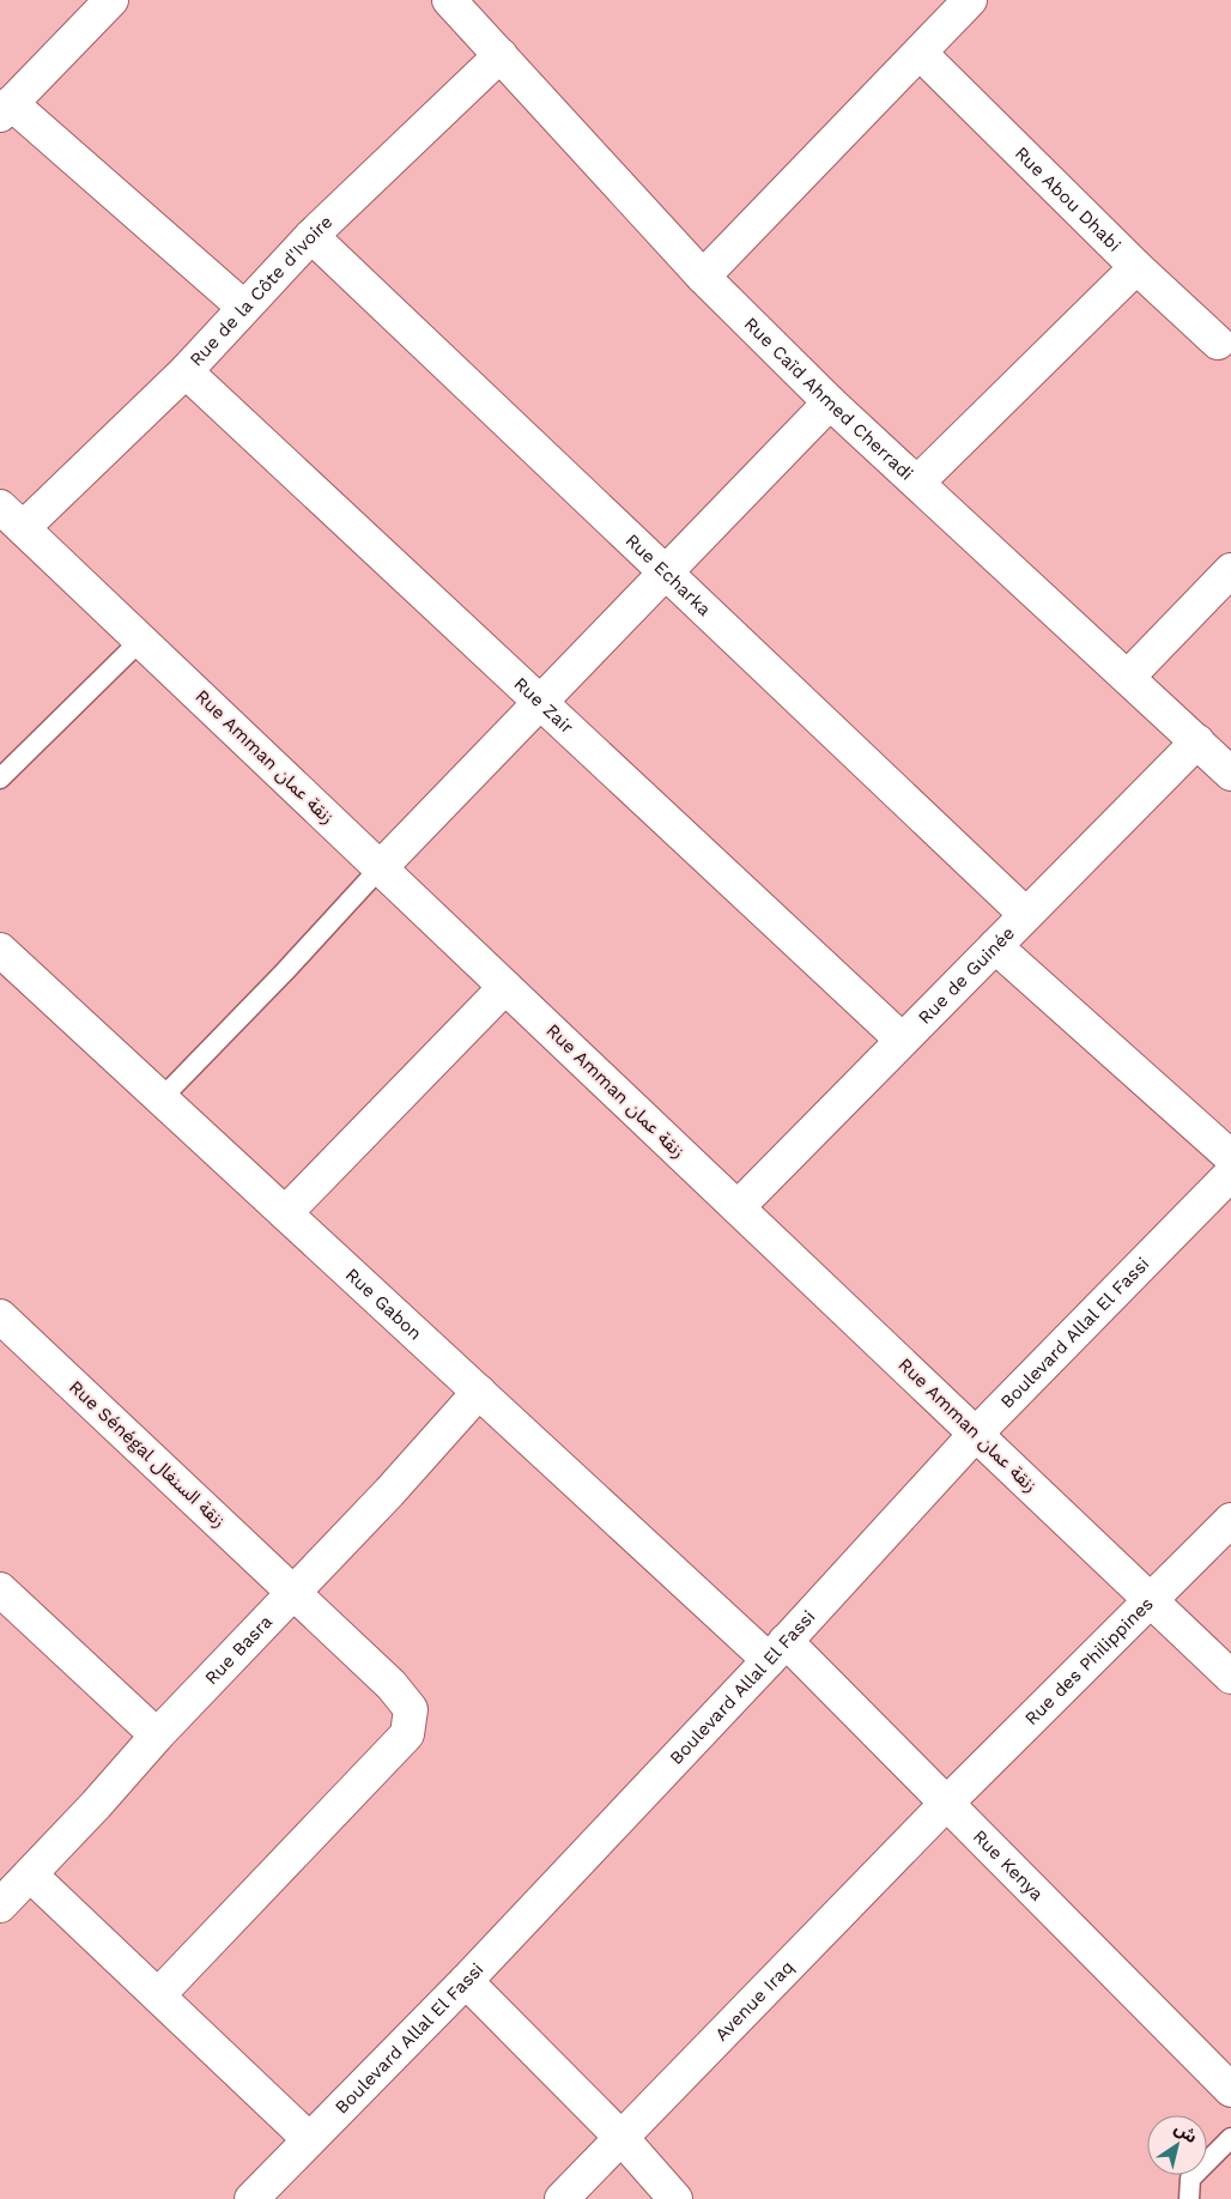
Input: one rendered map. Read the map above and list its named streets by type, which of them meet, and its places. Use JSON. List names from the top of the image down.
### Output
{
  "streets": {
    "street": [
      "Rue Abou Dhabi",
      "Rue de la Côte d'Ivoire",
      "Rue Caïd Ahmed Cherradi",
      "Rue Echarka",
      "Rue Zair",
      "Rue Amman زنقة عمان",
      "Rue de Guinée",
      "Rue Gabon",
      "Boulevard Allal El Fassi",
      "Rue Sénégal زنقة السنغال",
      "Rue Basra",
      "Rue des Philippines",
      "Rue Kenya",
      "Avenue Iraq"
    ]
  },
  "crossings": [
    ["Rue de la Côte d'Ivoire", "Rue Caïd Ahmed Cherradi"],
    ["Rue de la Côte d'Ivoire", "Rue Echarka"],
    ["Rue de la Côte d'Ivoire", "Rue Zair"],
    ["Rue de la Côte d'Ivoire", "Rue Amman زنقة عمان"],
    ["Rue Caïd Ahmed Cherradi", "Rue de Guinée"],
    ["Rue Echarka", "Rue de Guinée"],
    ["Rue Zair", "Rue de Guinée"],
    ["Rue Amman زنقة عمان", "Rue de Guinée"],
    ["Rue Amman زنقة عمان", "Boulevard Allal El Fassi"],
    ["Rue Amman زنقة عمان", "Rue des Philippines"],
    ["Rue Gabon", "Boulevard Allal El Fassi"],
    ["Rue Gabon", "Rue Basra"],
    ["Rue Gabon", "Rue Kenya"],
    ["Boulevard Allal El Fassi", "Rue Kenya"],
    ["Rue Sénégal زنقة السنغال", "Rue Basra"],
    ["Rue des Philippines", "Rue Kenya"],
    ["Rue des Philippines", "Avenue Iraq"],
    ["Rue Kenya", "Avenue Iraq"]
  ],
  "north": "top right"
}
